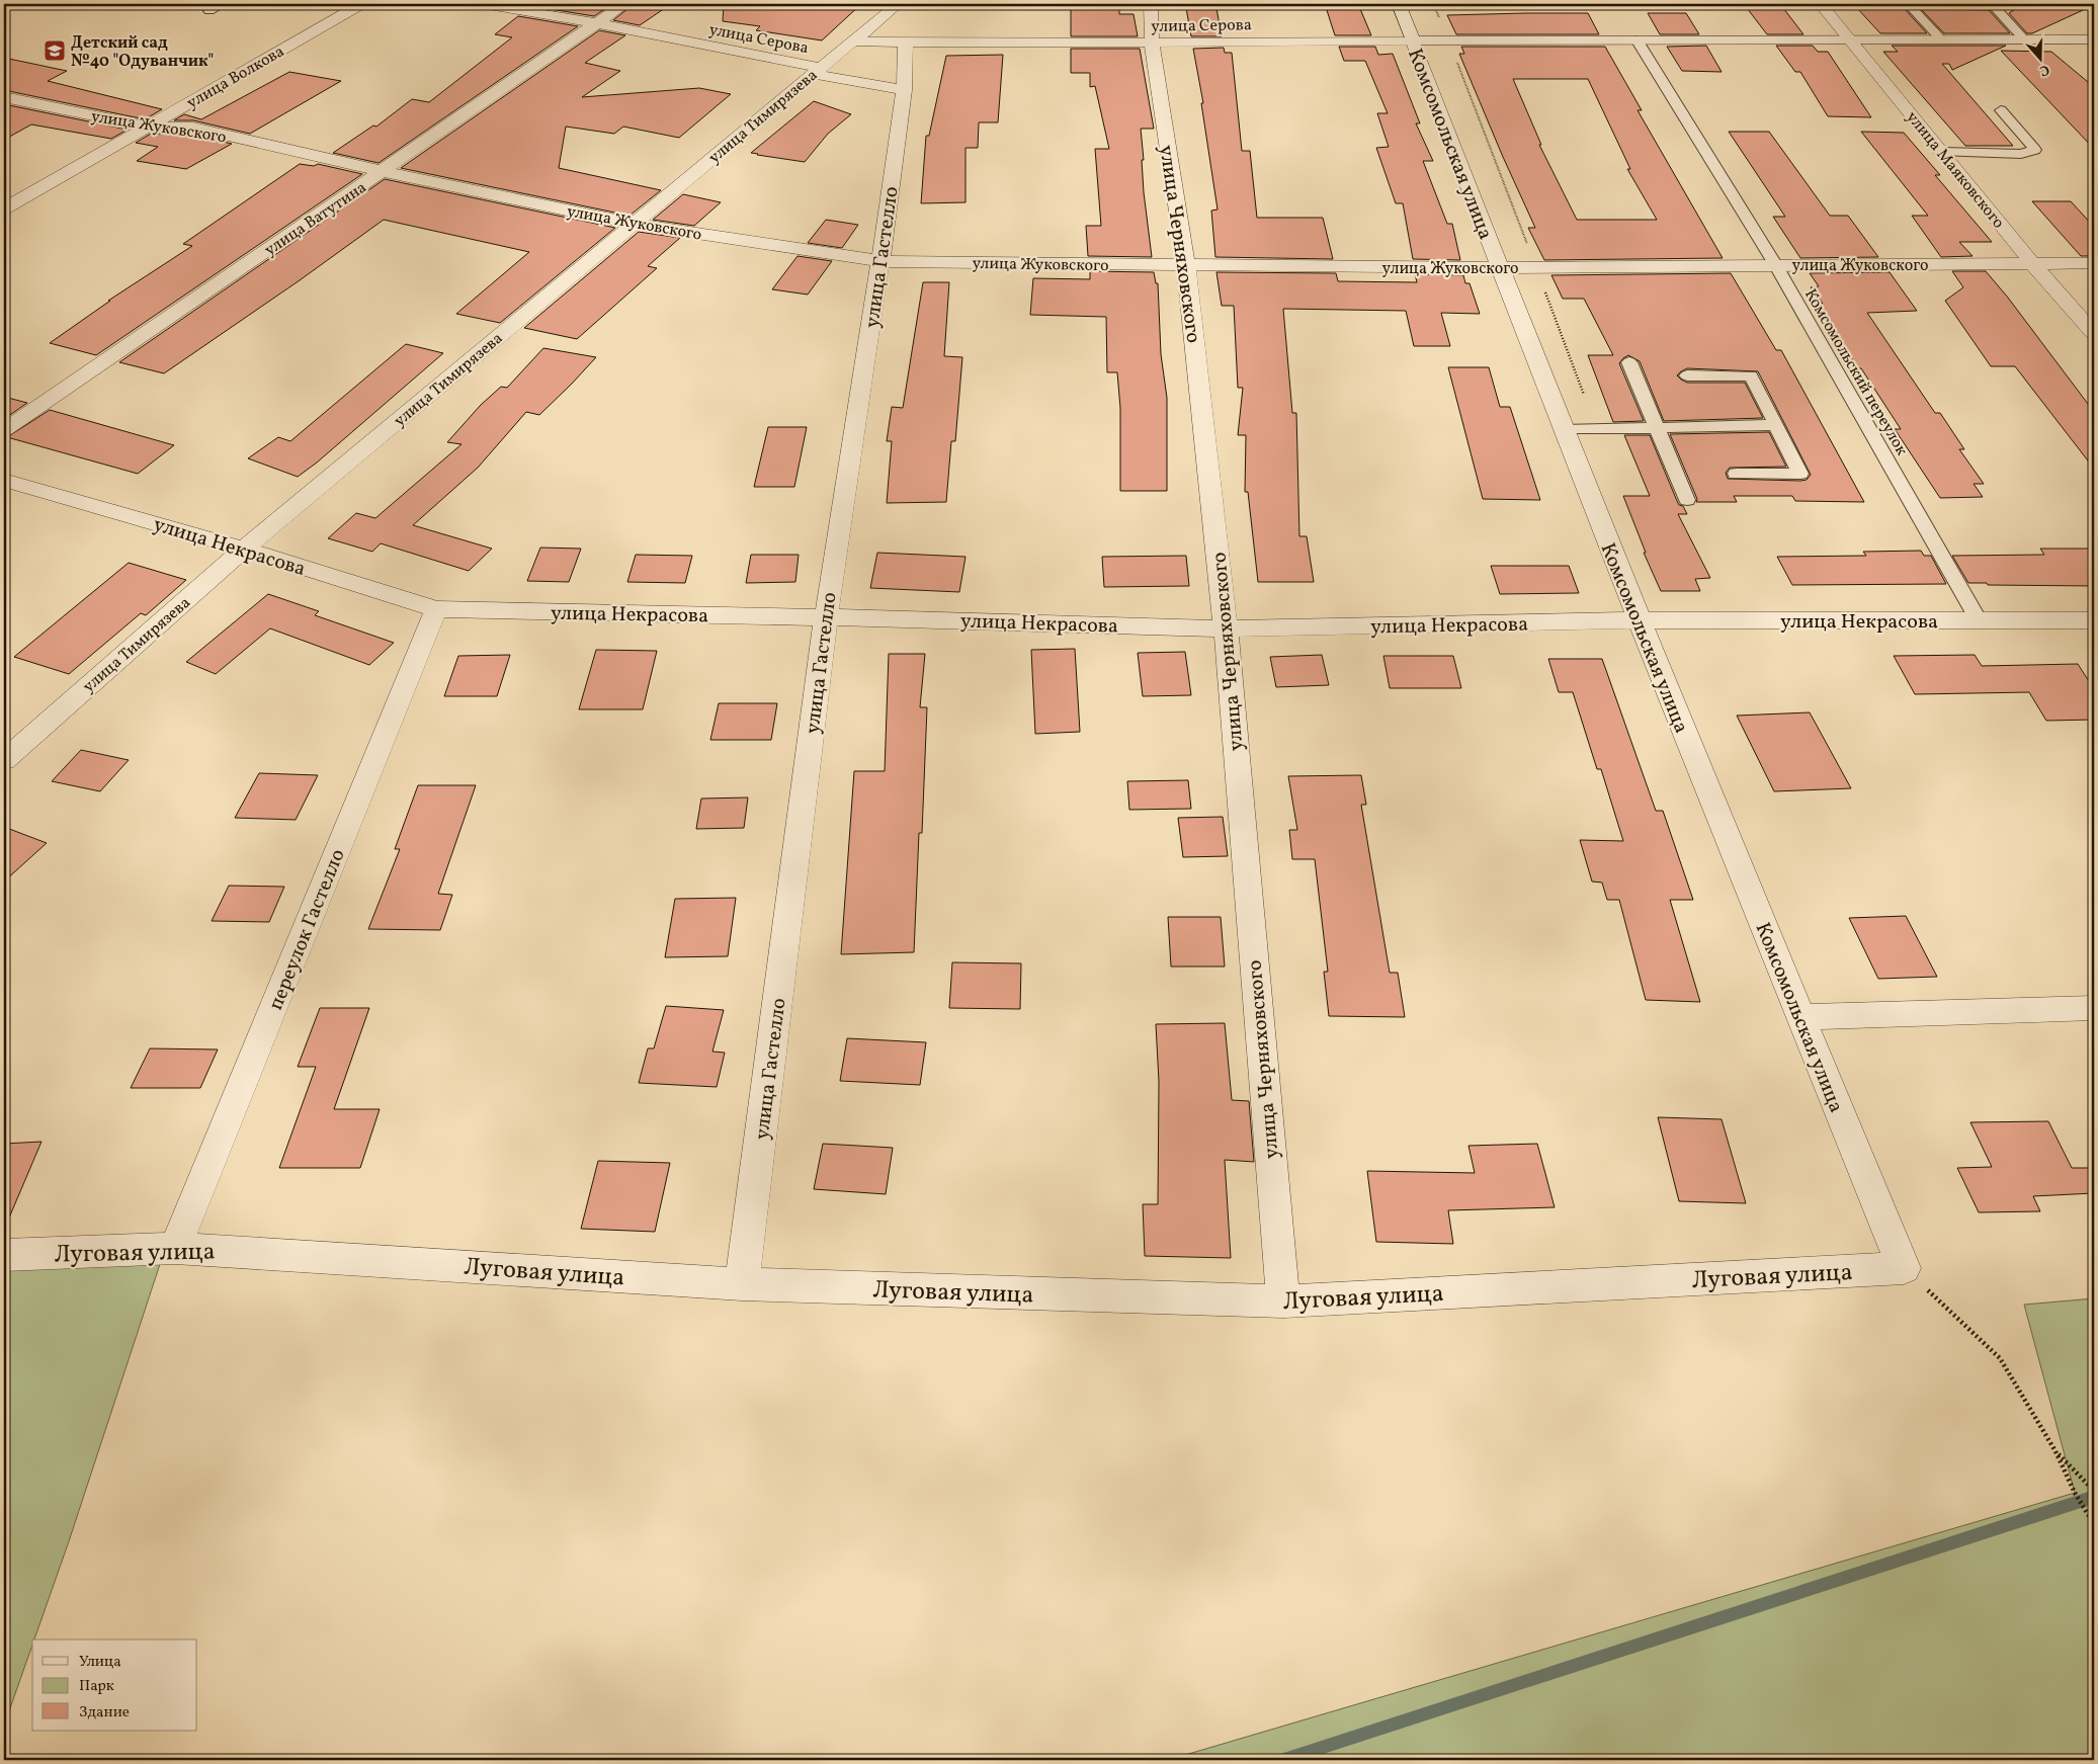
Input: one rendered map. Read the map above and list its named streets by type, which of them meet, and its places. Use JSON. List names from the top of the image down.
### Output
{
  "streets": {
    "street": [
      "улица Серова",
      "улица Волкова",
      "улица Тимирязева",
      "улица Жуковского",
      "Комсомольская улица",
      "улица Маяковского",
      "улица Ватутина",
      "улица Черняховского",
      "улица Гастелло",
      "улица Некрасова",
      "переулок Гастелло",
      "Луговая улица"
    ],
    "lane": ["Комсомольский переулок"]
  },
  "crossings": [
    ["улица Серова", "улица Тимирязева"],
    ["улица Серова", "Комсомольская улица"],
    ["улица Серова", "улица Маяковского"],
    ["улица Серова", "улица Ватутина"],
    ["улица Серова", "улица Черняховского"],
    ["улица Серова", "улица Гастелло"],
    ["улица Серова", "Комсомольский переулок"],
    ["улица Волкова", "улица Жуковского"],
    ["улица Тимирязева", "улица Жуковского"],
    ["улица Тимирязева", "улица Некрасова"],
    ["улица Жуковского", "Комсомольская улица"],
    ["улица Жуковского", "улица Маяковского"],
    ["улица Жуковского", "улица Ватутина"],
    ["улица Жуковского", "улица Черняховского"],
    ["улица Жуковского", "улица Гастелло"],
    ["улица Жуковского", "Комсомольский переулок"],
    ["Комсомольская улица", "улица Некрасова"],
    ["Комсомольская улица", "Луговая улица"],
    ["улица Черняховского", "улица Некрасова"],
    ["улица Черняховского", "Луговая улица"],
    ["улица Гастелло", "улица Некрасова"],
    ["улица Гастелло", "Луговая улица"],
    ["Комсомольский переулок", "улица Некрасова"],
    ["улица Некрасова", "переулок Гастелло"],
    ["переулок Гастелло", "Луговая улица"]
  ],
  "places": {
    "school or university": ["Детский сад №40 \"Одуванчик\""]
  },
  "legend": ["Улица", "Парк", "Здание"],
  "north": "bottom"
}
